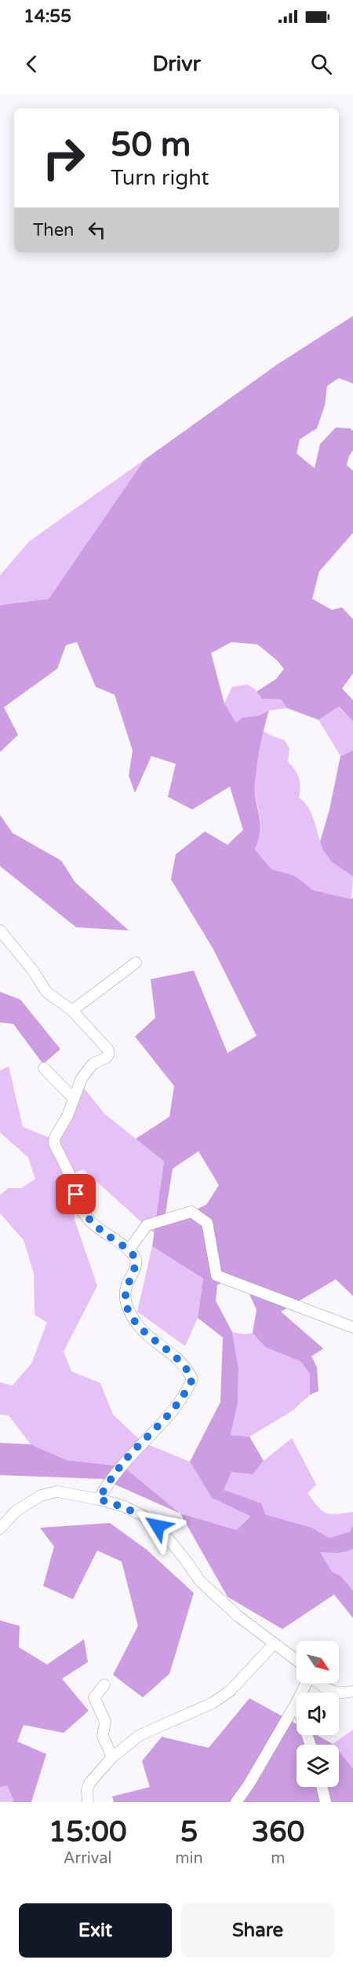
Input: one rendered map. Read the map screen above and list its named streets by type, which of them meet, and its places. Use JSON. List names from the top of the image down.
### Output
{
  "north": "bottom right",
  "page": {
    "status": "14:55",
    "header": "Drivr",
    "turn": ["50 m", "Turn right"],
    "then": "Then",
    "eta": [
      "15:00",
      "Arrival",
      "5",
      "min",
      "360",
      "m"
    ],
    "buttons": ["Exit", "Share"]
  }
}
